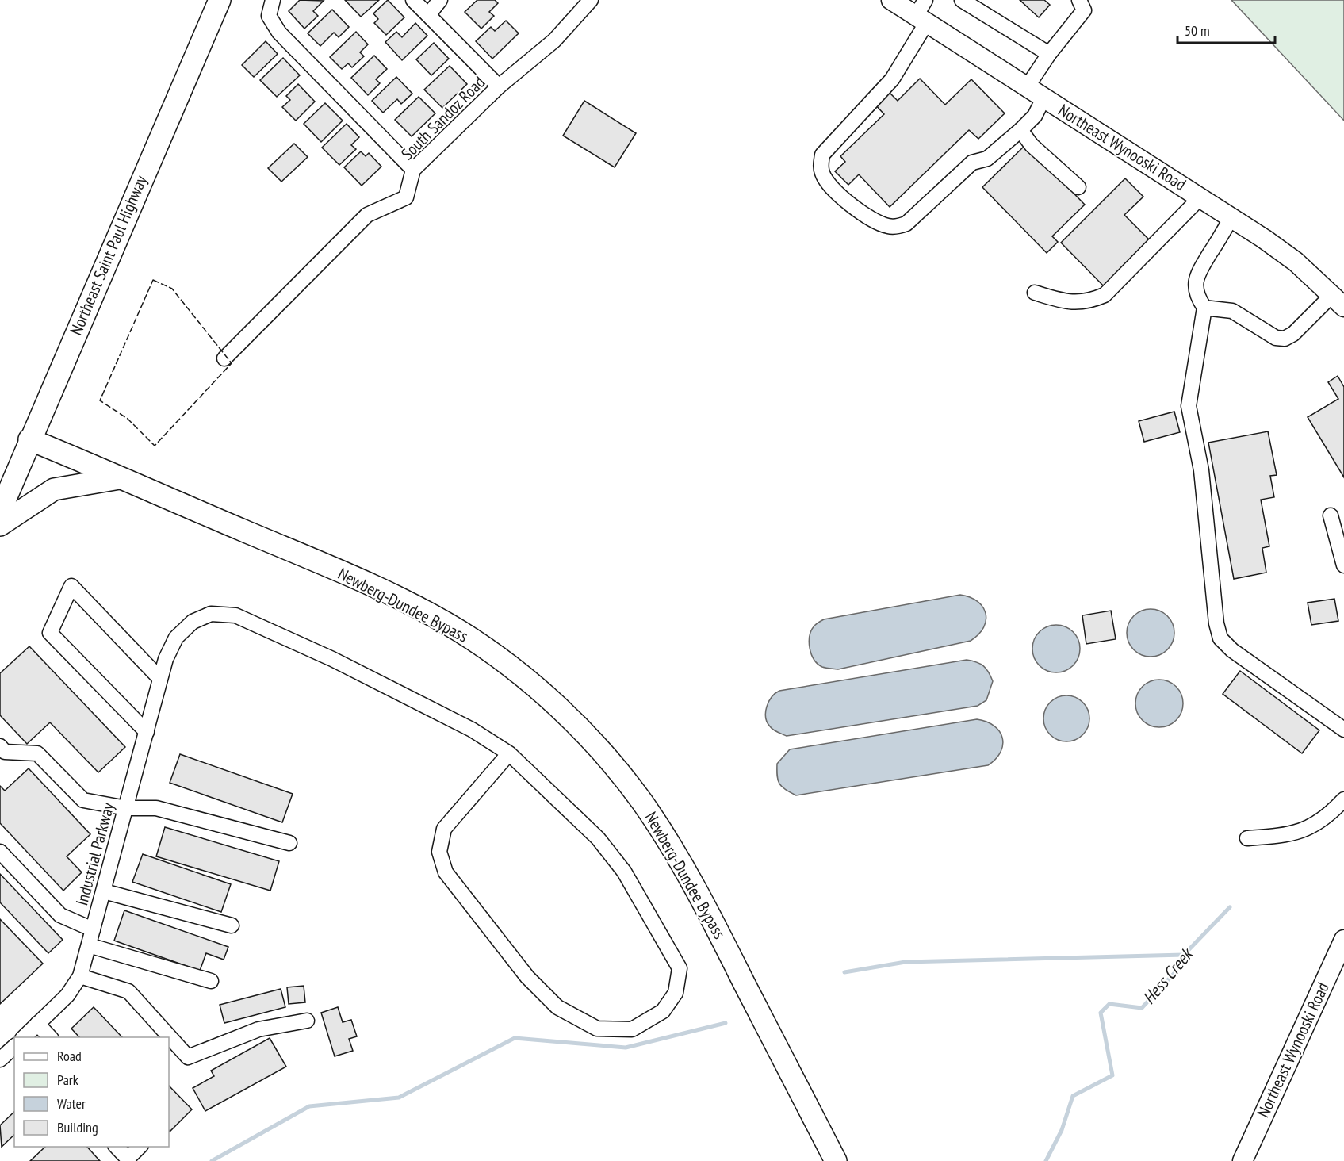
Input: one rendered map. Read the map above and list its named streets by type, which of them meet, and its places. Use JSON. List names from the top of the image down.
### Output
{
  "streets": {
    "highway": ["Northeast Saint Paul Highway", "Newberg-Dundee Bypass"],
    "main road": ["Northeast Wynooski Road"],
    "street": ["South Sandoz Road", "Industrial Parkway"]
  },
  "crossings": [
    ["Northeast Saint Paul Highway", "Newberg-Dundee Bypass"]
  ],
  "water": ["Hess Creek"],
  "legend": [
    "Road",
    "Park",
    "Water",
    "Building"
  ],
  "scale_bar": "50 m"
}
